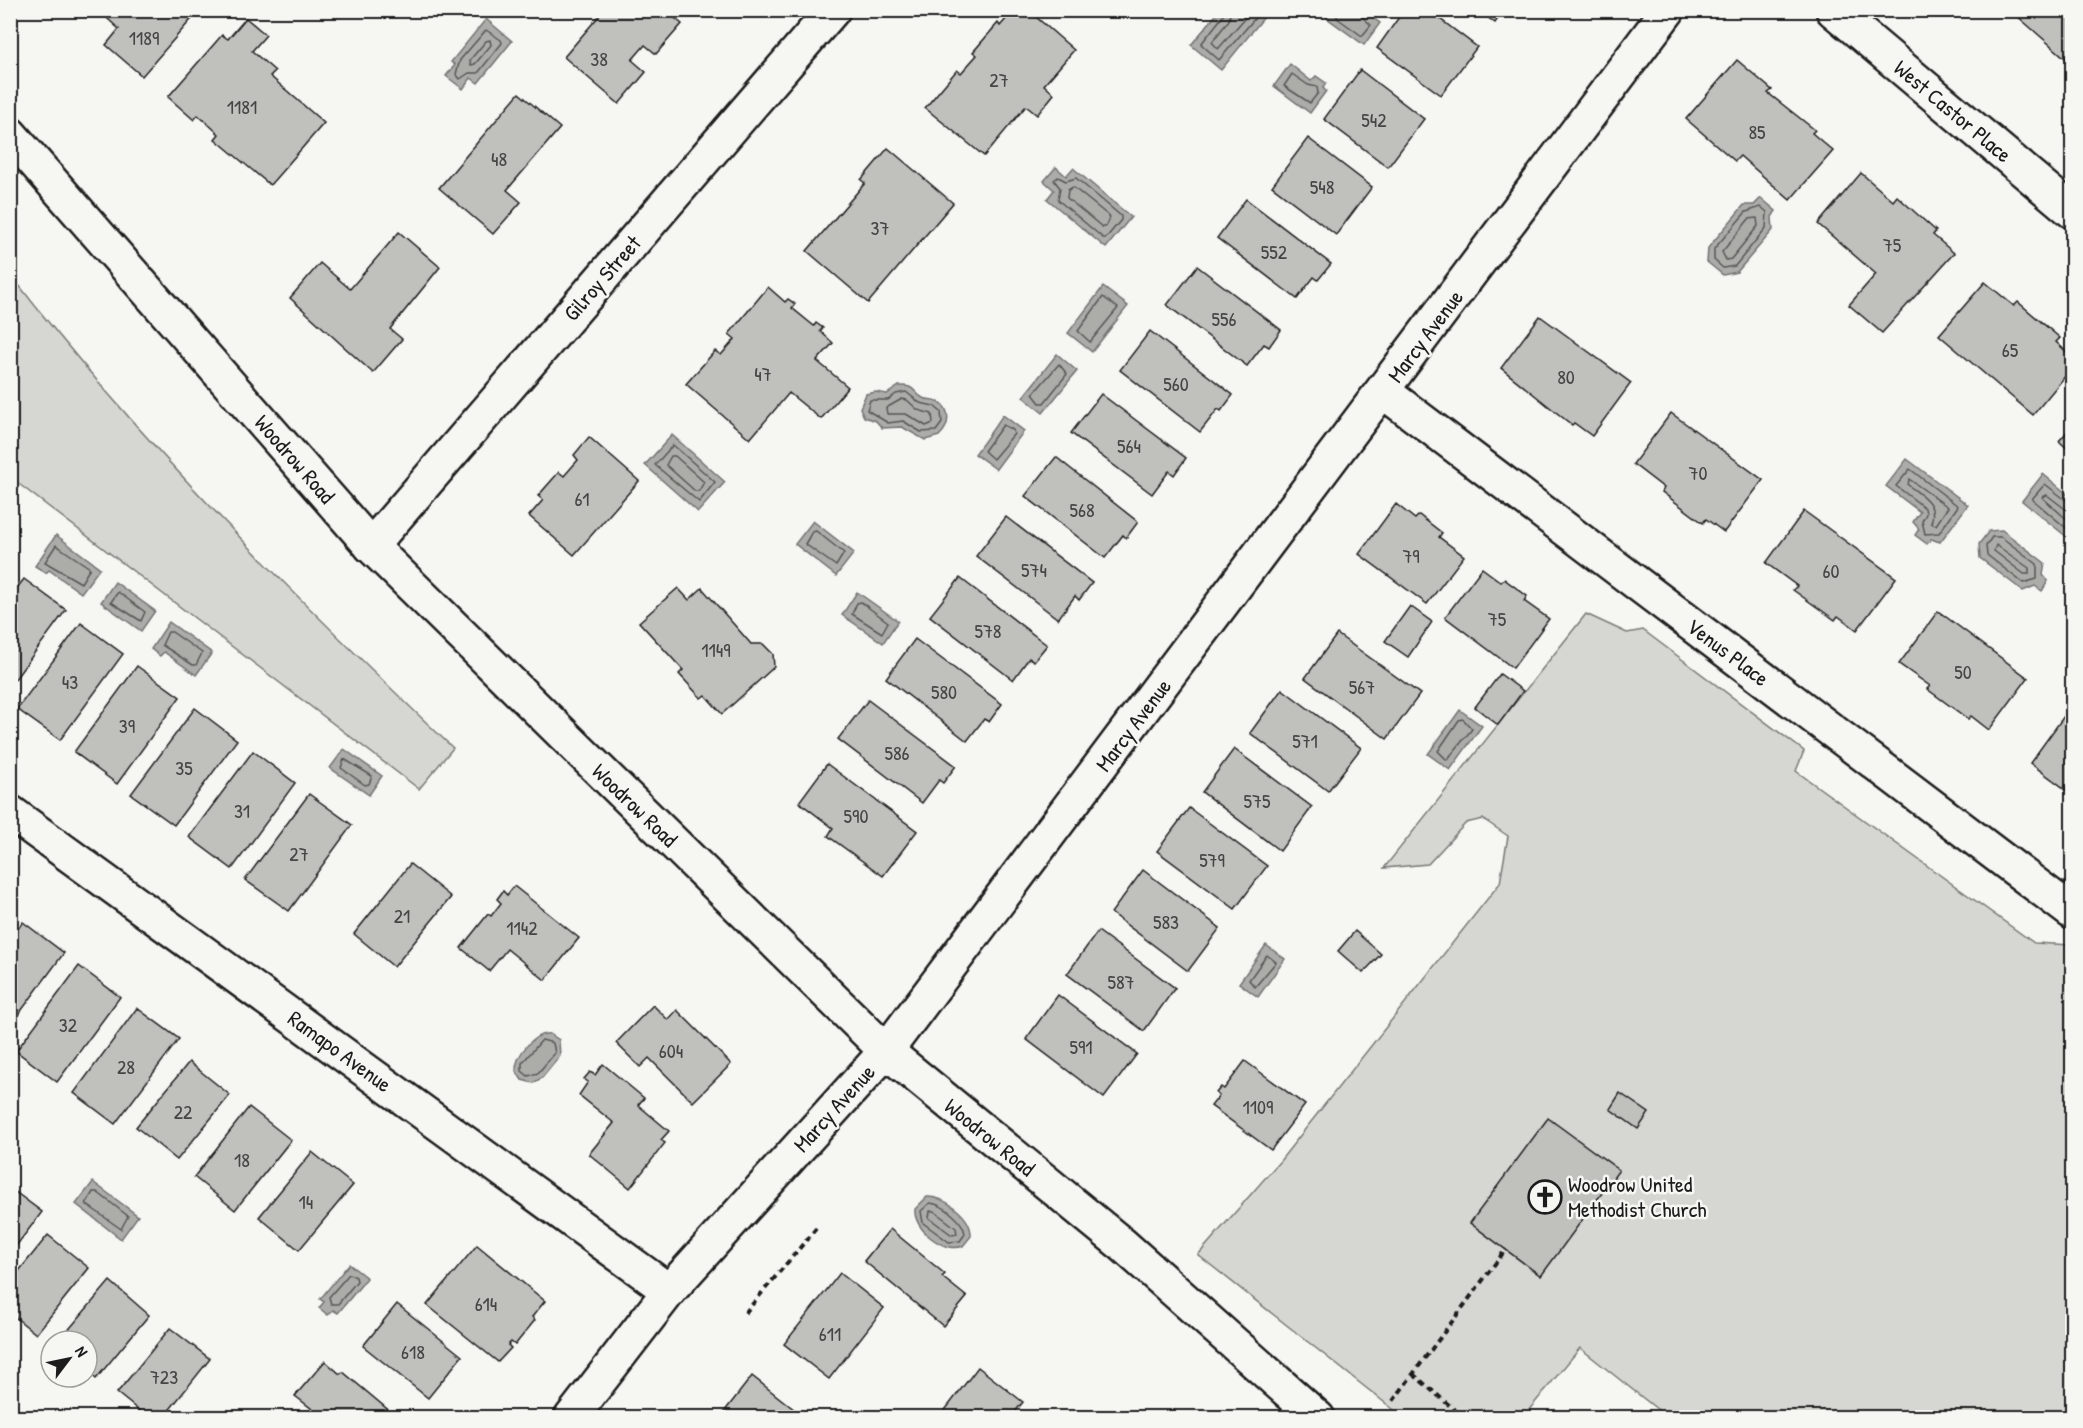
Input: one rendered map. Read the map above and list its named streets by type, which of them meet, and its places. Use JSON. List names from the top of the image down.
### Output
{
  "streets": {
    "street": [
      "West Castor Place",
      "Gilroy Street",
      "Marcy Avenue",
      "Woodrow Road",
      "Venus Place",
      "Ramapo Avenue"
    ]
  },
  "crossings": [
    ["Gilroy Street", "Woodrow Road"],
    ["Marcy Avenue", "Woodrow Road"],
    ["Marcy Avenue", "Venus Place"],
    ["Marcy Avenue", "Ramapo Avenue"]
  ],
  "places": {
    "church": ["Woodrow United Methodist Church"]
  },
  "house_numbers": [
    "1189",
    "38",
    "27",
    "1181",
    "542",
    "85",
    "48",
    "548",
    "37",
    "75",
    "552",
    "556",
    "65",
    "47",
    "80",
    "560",
    "564",
    "70",
    "61",
    "568",
    "79",
    "574",
    "60",
    "75",
    "578",
    "1149",
    "50",
    "43",
    "567",
    "580",
    "39",
    "571",
    "586",
    "35",
    "575",
    "31",
    "590",
    "27",
    "579",
    "21",
    "583",
    "1142",
    "587",
    "32",
    "591",
    "604",
    "28",
    "1109",
    "22",
    "18",
    "14",
    "614",
    "611",
    "618",
    "723"
  ],
  "north": "top right"
}
